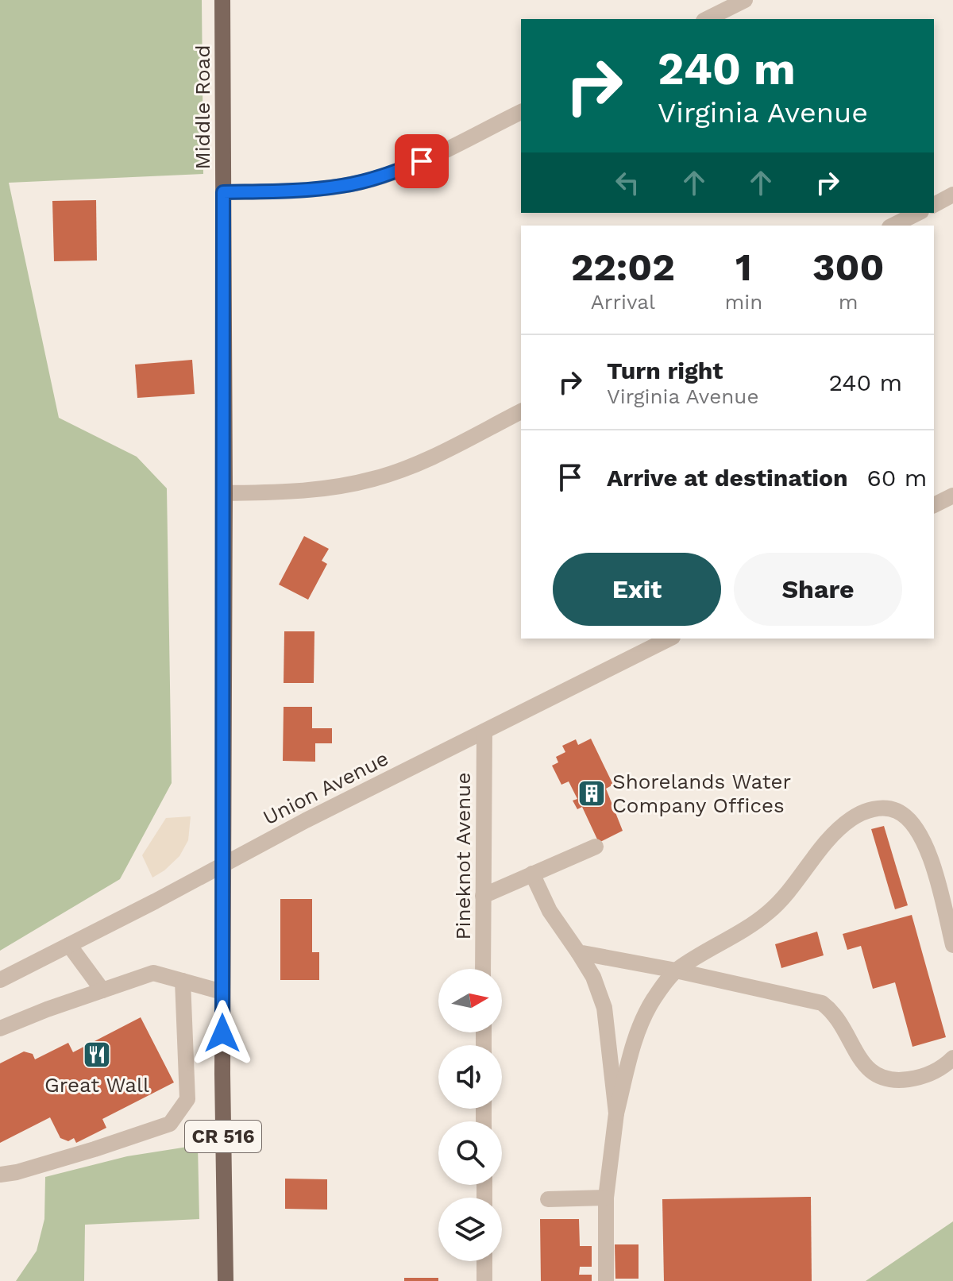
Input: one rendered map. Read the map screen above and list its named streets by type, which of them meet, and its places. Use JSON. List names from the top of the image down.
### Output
{
  "streets": {
    "main road": ["Middle Road", "CR 516"],
    "street": ["Union Avenue", "Pineknot Avenue"]
  },
  "crossings": [
    ["Middle Road", "Union Avenue"],
    ["Union Avenue", "Pineknot Avenue"]
  ],
  "places": {
    "building": ["Shorelands Water Company Offices"],
    "restaurant": ["Great Wall"]
  },
  "north": "right",
  "page": {
    "turn": ["240 m", "Virginia Avenue"],
    "eta": [
      "22:02",
      "Arrival",
      "1",
      "min",
      "300",
      "m"
    ],
    "list": [
      {
        "name": "Turn right",
        "note": "Virginia Avenue",
        "value": "240 m"
      },
      {
        "name": "Arrive at destination",
        "value": "60 m"
      }
    ],
    "buttons": ["Exit", "Share"]
  }
}
